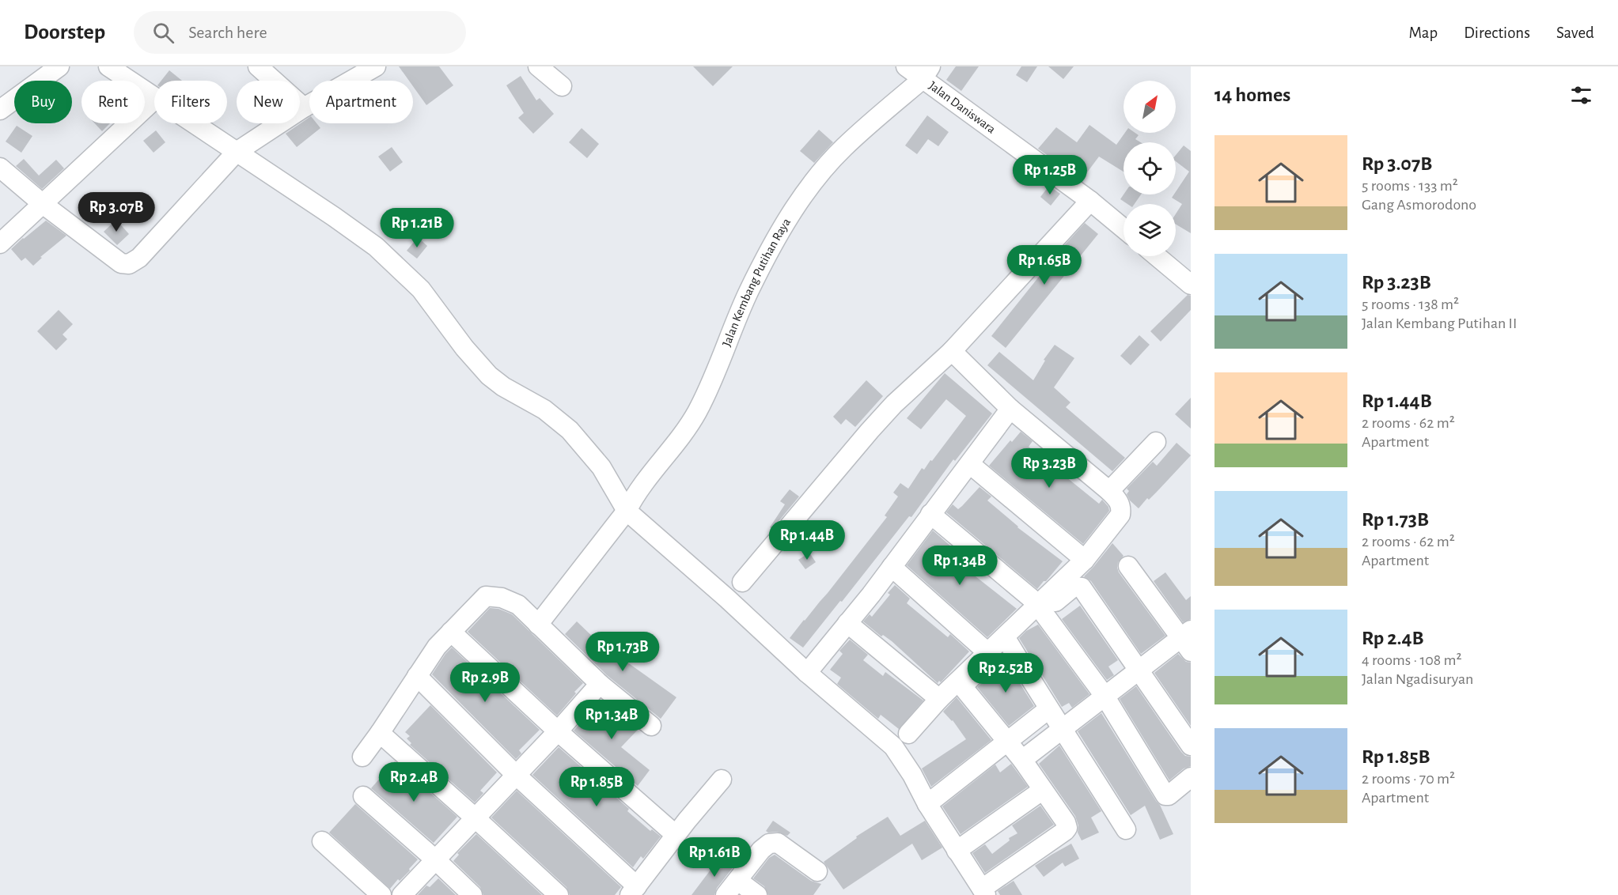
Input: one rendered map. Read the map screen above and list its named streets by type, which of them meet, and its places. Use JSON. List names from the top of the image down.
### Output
{
  "streets": {
    "street": ["Jalan Daniswara", "Jalan Kembang Putihan Raya"]
  },
  "crossings": [
    ["Jalan Daniswara", "Jalan Kembang Putihan Raya"]
  ],
  "north": "top right",
  "page": {
    "header": "Doorstep",
    "search": "Search here",
    "nav": ["Map", "Directions", "Saved"],
    "heading": "14 homes",
    "chip": [
      "Buy",
      "Rent",
      "Filters",
      "New",
      "Apartment"
    ],
    "list": [
      {
        "name": "Rp 3.07B",
        "note": "5 rooms · 133 m² · Gang Asmorodono"
      },
      {
        "name": "Rp 3.23B",
        "note": "5 rooms · 138 m² · Jalan Kembang Putihan II"
      },
      {
        "name": "Rp 1.44B",
        "note": "2 rooms · 62 m² · Apartment"
      },
      {
        "name": "Rp 1.73B",
        "note": "2 rooms · 62 m² · Apartment"
      },
      {
        "name": "Rp 2.4B",
        "note": "4 rooms · 108 m² · Jalan Ngadisuryan"
      },
      {
        "name": "Rp 1.85B",
        "note": "2 rooms · 70 m² · Apartment"
      }
    ],
    "price": [
      "Rp 1.25B",
      "Rp 3.07B",
      "Rp 1.21B",
      "Rp 1.65B",
      "Rp 3.23B",
      "Rp 1.44B",
      "Rp 1.34B",
      "Rp 1.73B",
      "Rp 2.52B",
      "Rp 2.9B",
      "Rp 1.34B",
      "Rp 2.4B",
      "Rp 1.85B",
      "Rp 1.61B"
    ]
  }
}
